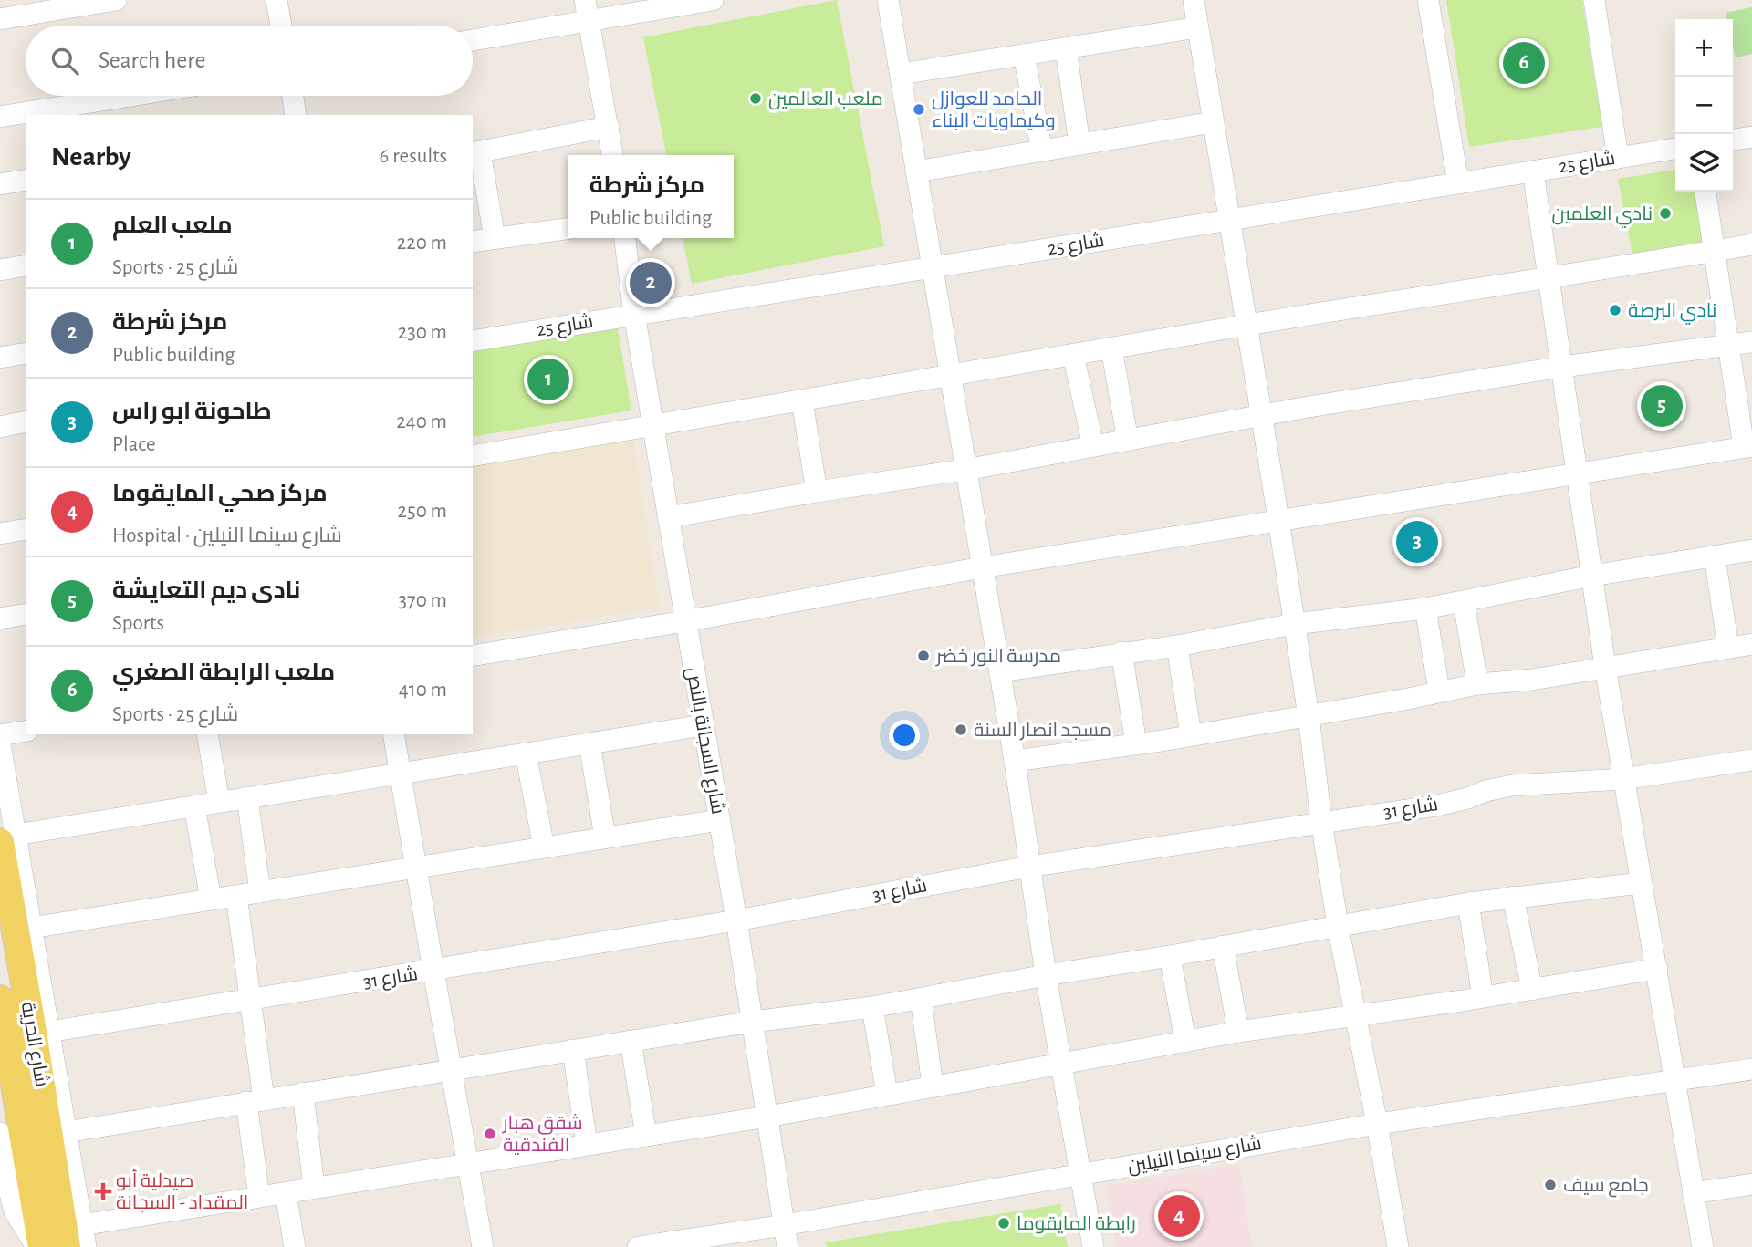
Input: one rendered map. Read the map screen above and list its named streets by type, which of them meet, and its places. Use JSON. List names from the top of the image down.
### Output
{
  "streets": {
    "main road": ["شارع الحرية"],
    "street": [
      "شارع 25",
      "شارع السجانة بالنص",
      "شارع 31",
      "شارع سينما النيلين"
    ]
  },
  "crossings": [
    ["شارع 25", "شارع السجانة بالنص"],
    ["شارع السجانة بالنص", "شارع 31"],
    ["شارع السجانة بالنص", "شارع سينما النيلين"]
  ],
  "places": {
    "other": [
      "ملعب العالمين",
      "الحامد للعوازل وكيماويات البناء",
      "نادي العلمين",
      "نادي البرصة",
      "مدرسة النور خضر",
      "مسجد انصار السنة",
      "شقق هبار الفندقية",
      "جامع سيف",
      "رابطة المايقوما"
    ],
    "health": ["صيدلية أبو المقداد - السجانة"]
  },
  "page": {
    "map_buttons": ["+", "−"],
    "search": "Search here",
    "pins": [
      "6",
      "2",
      "1",
      "5",
      "3",
      "4"
    ],
    "heading": ["Nearby", "6 results"],
    "popup": ["مركز شرطة", "Public building"],
    "list": [
      {
        "mark": "1",
        "name": "ملعب العلم",
        "note": "Sports · شارع 25",
        "value": "220 m"
      },
      {
        "mark": "2",
        "name": "مركز شرطة",
        "note": "Public building",
        "value": "230 m"
      },
      {
        "mark": "3",
        "name": "طاحونة ابو راس",
        "note": "Place",
        "value": "240 m"
      },
      {
        "mark": "4",
        "name": "مركز صحي المايقوما",
        "note": "Hospital · شارع سينما النيلين",
        "value": "250 m"
      },
      {
        "mark": "5",
        "name": "نادى ديم التعايشة",
        "note": "Sports",
        "value": "370 m"
      },
      {
        "mark": "6",
        "name": "ملعب الرابطة الصغري",
        "note": "Sports · شارع 25",
        "value": "410 m"
      }
    ]
  }
}
